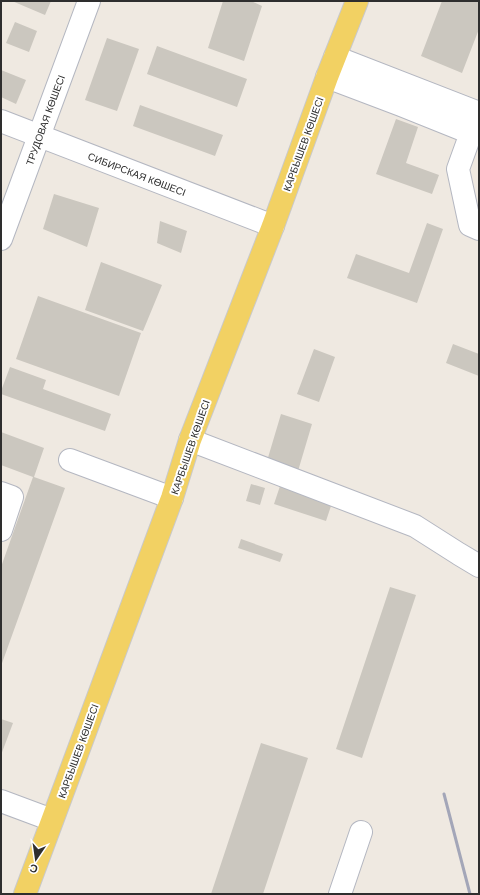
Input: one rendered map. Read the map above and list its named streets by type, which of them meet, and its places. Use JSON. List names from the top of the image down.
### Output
{
  "streets": {
    "main road": ["КАРБЫШЕВ КӨШЕСІ"],
    "street": ["ТРУДОВАЯ КӨШЕСІ", "СИБИРСКАЯ КӨШЕСІ"]
  },
  "crossings": [
    ["ТРУДОВАЯ КӨШЕСІ", "СИБИРСКАЯ КӨШЕСІ"],
    ["КАРБЫШЕВ КӨШЕСІ", "СИБИРСКАЯ КӨШЕСІ"]
  ],
  "north": "bottom"
}
